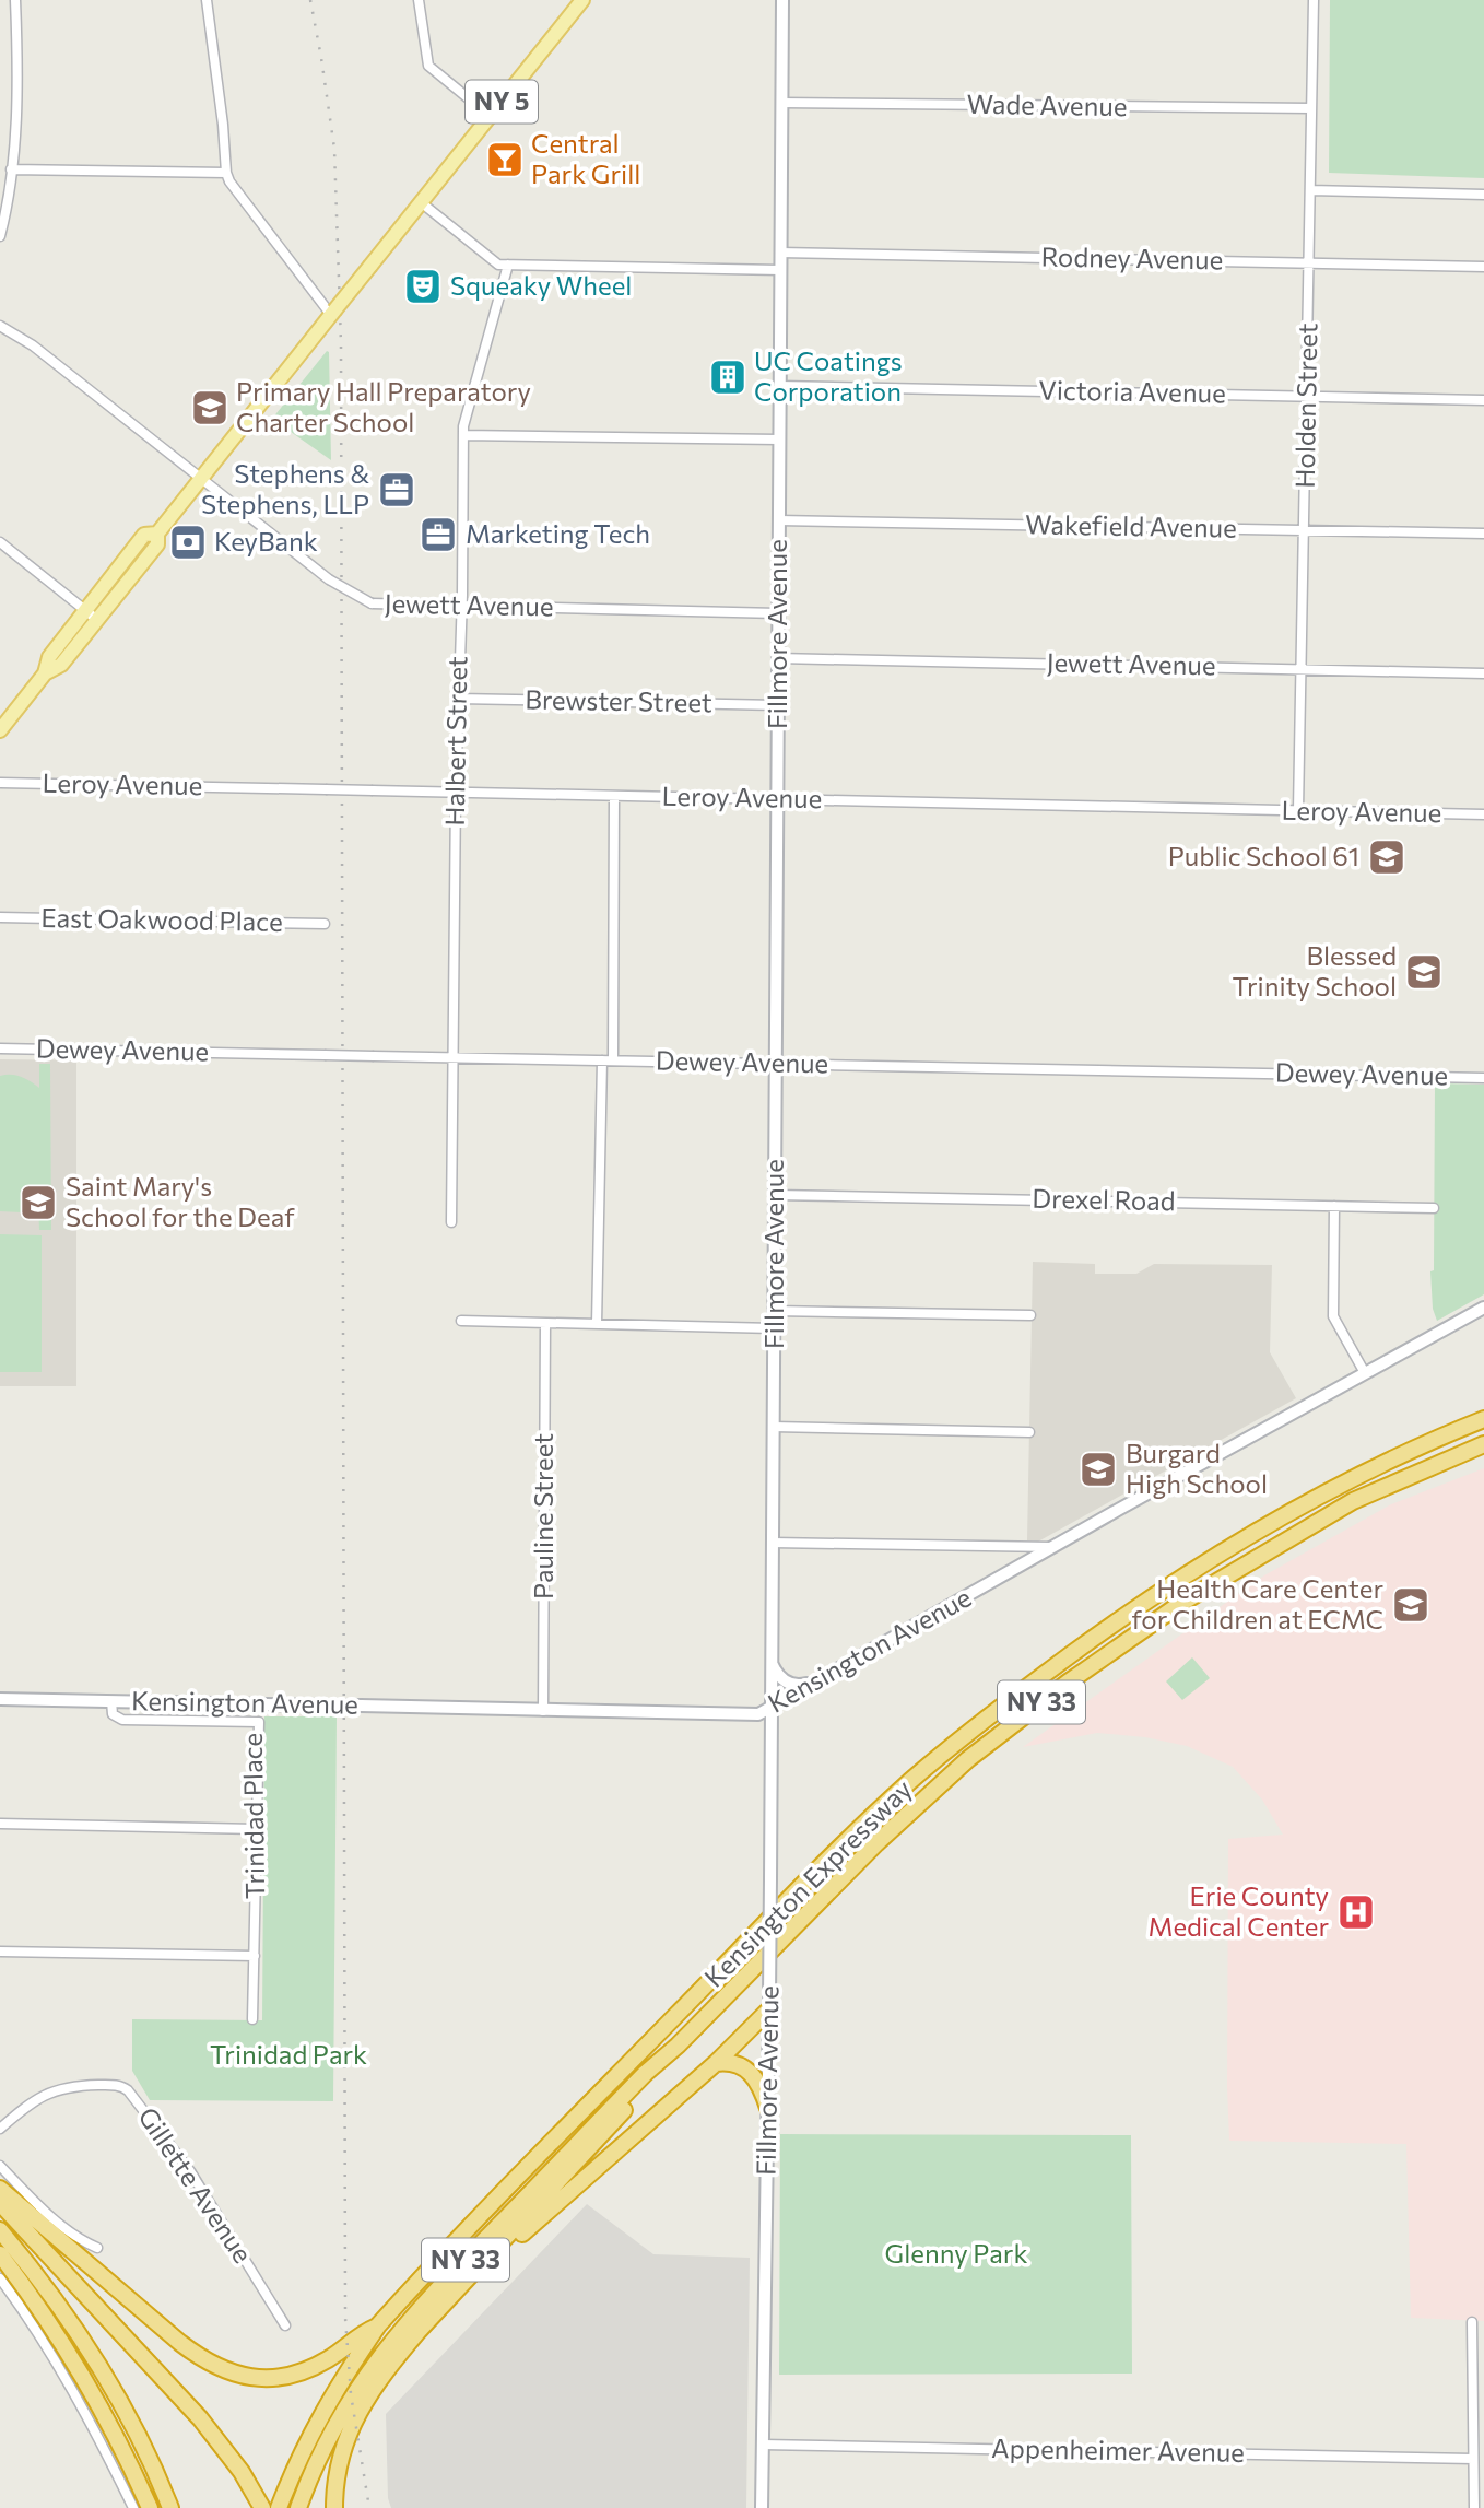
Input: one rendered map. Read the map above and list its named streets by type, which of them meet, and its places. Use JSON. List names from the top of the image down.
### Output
{
  "streets": {
    "highway": ["NY 33", "Kensington Expressway"],
    "main road": ["NY 5"],
    "street": [
      "Wade Avenue",
      "Rodney Avenue",
      "Victoria Avenue",
      "Holden Street",
      "Wakefield Avenue",
      "Jewett Avenue",
      "Fillmore Avenue",
      "Brewster Street",
      "Halbert Street",
      "Leroy Avenue",
      "East Oakwood Place",
      "Dewey Avenue",
      "Drexel Road",
      "Pauline Street",
      "Kensington Avenue",
      "Trinidad Place",
      "Gillette Avenue",
      "Appenheimer Avenue"
    ]
  },
  "crossings": [
    ["NY 5", "Jewett Avenue"],
    ["Wade Avenue", "Holden Street"],
    ["Wade Avenue", "Fillmore Avenue"],
    ["Rodney Avenue", "Holden Street"],
    ["Rodney Avenue", "Fillmore Avenue"],
    ["Victoria Avenue", "Holden Street"],
    ["Victoria Avenue", "Fillmore Avenue"],
    ["Holden Street", "Wakefield Avenue"],
    ["Holden Street", "Jewett Avenue"],
    ["Holden Street", "Leroy Avenue"],
    ["Wakefield Avenue", "Fillmore Avenue"],
    ["Jewett Avenue", "Fillmore Avenue"],
    ["Jewett Avenue", "Halbert Street"],
    ["Fillmore Avenue", "Brewster Street"],
    ["Fillmore Avenue", "Leroy Avenue"],
    ["Fillmore Avenue", "Dewey Avenue"],
    ["Fillmore Avenue", "Drexel Road"],
    ["Fillmore Avenue", "Kensington Avenue"],
    ["Fillmore Avenue", "Appenheimer Avenue"],
    ["Brewster Street", "Halbert Street"],
    ["Halbert Street", "Leroy Avenue"],
    ["Halbert Street", "Dewey Avenue"],
    ["Pauline Street", "Kensington Avenue"],
    ["Kensington Avenue", "Trinidad Place"]
  ],
  "parks": ["Trinidad Park", "Glenny Park"],
  "places": {
    "bar": ["Central Park Grill"],
    "theatre": ["Squeaky Wheel"],
    "building": ["UC Coatings Corporation"],
    "school or university": [
      "Primary Hall Preparatory Charter School",
      "Public School 61",
      "Blessed Trinity School",
      "Saint Mary's School for the Deaf",
      "Burgard High School",
      "Health Care Center for Children at ECMC"
    ],
    "office": ["Stephens & Stephens, LLP", "Marketing Tech"],
    "bank": ["KeyBank"],
    "hospital": ["Erie County Medical Center"]
  }
}
